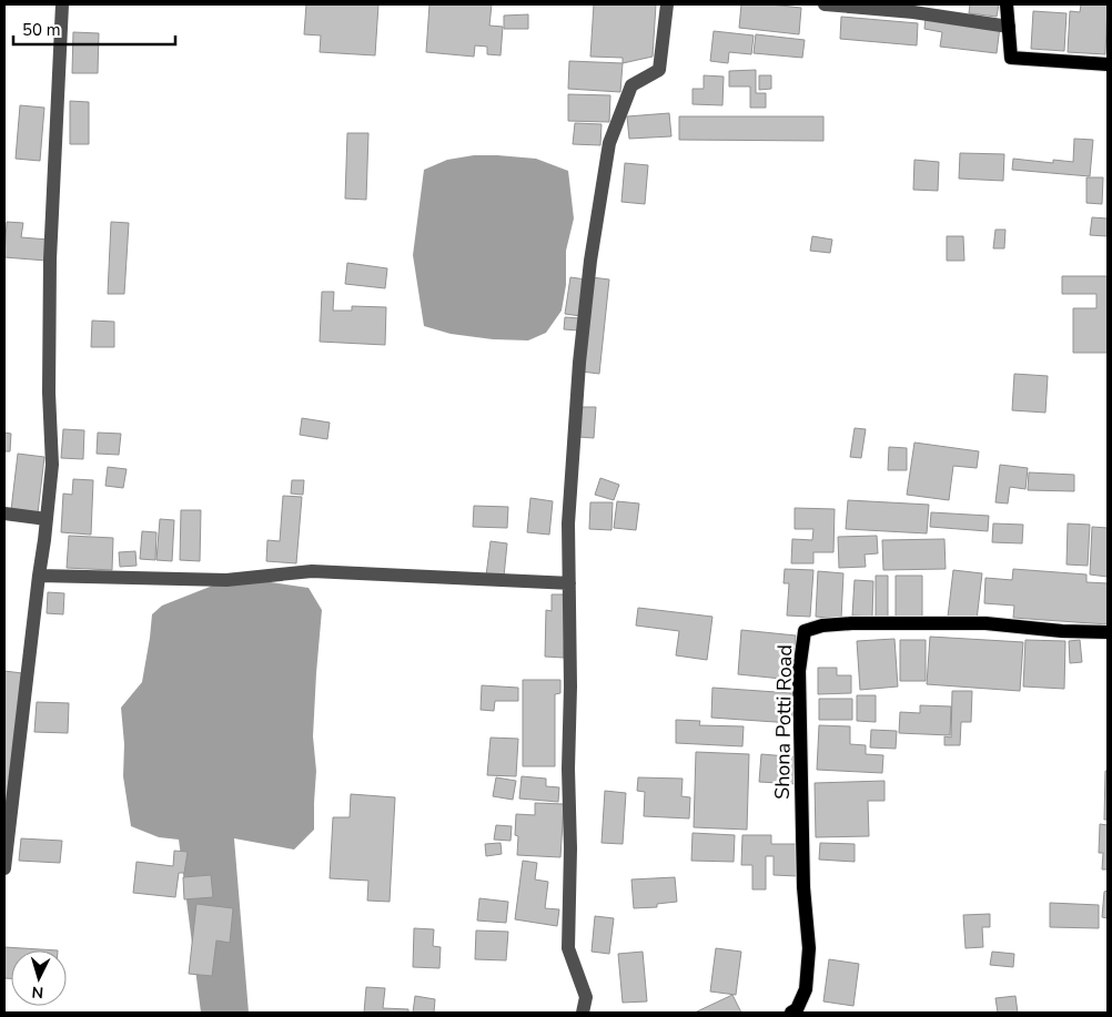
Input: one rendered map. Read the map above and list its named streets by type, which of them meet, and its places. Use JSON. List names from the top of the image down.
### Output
{
  "streets": {
    "main road": ["Shona Potti Road"]
  },
  "scale_bar": "50 m",
  "north": "bottom"
}
